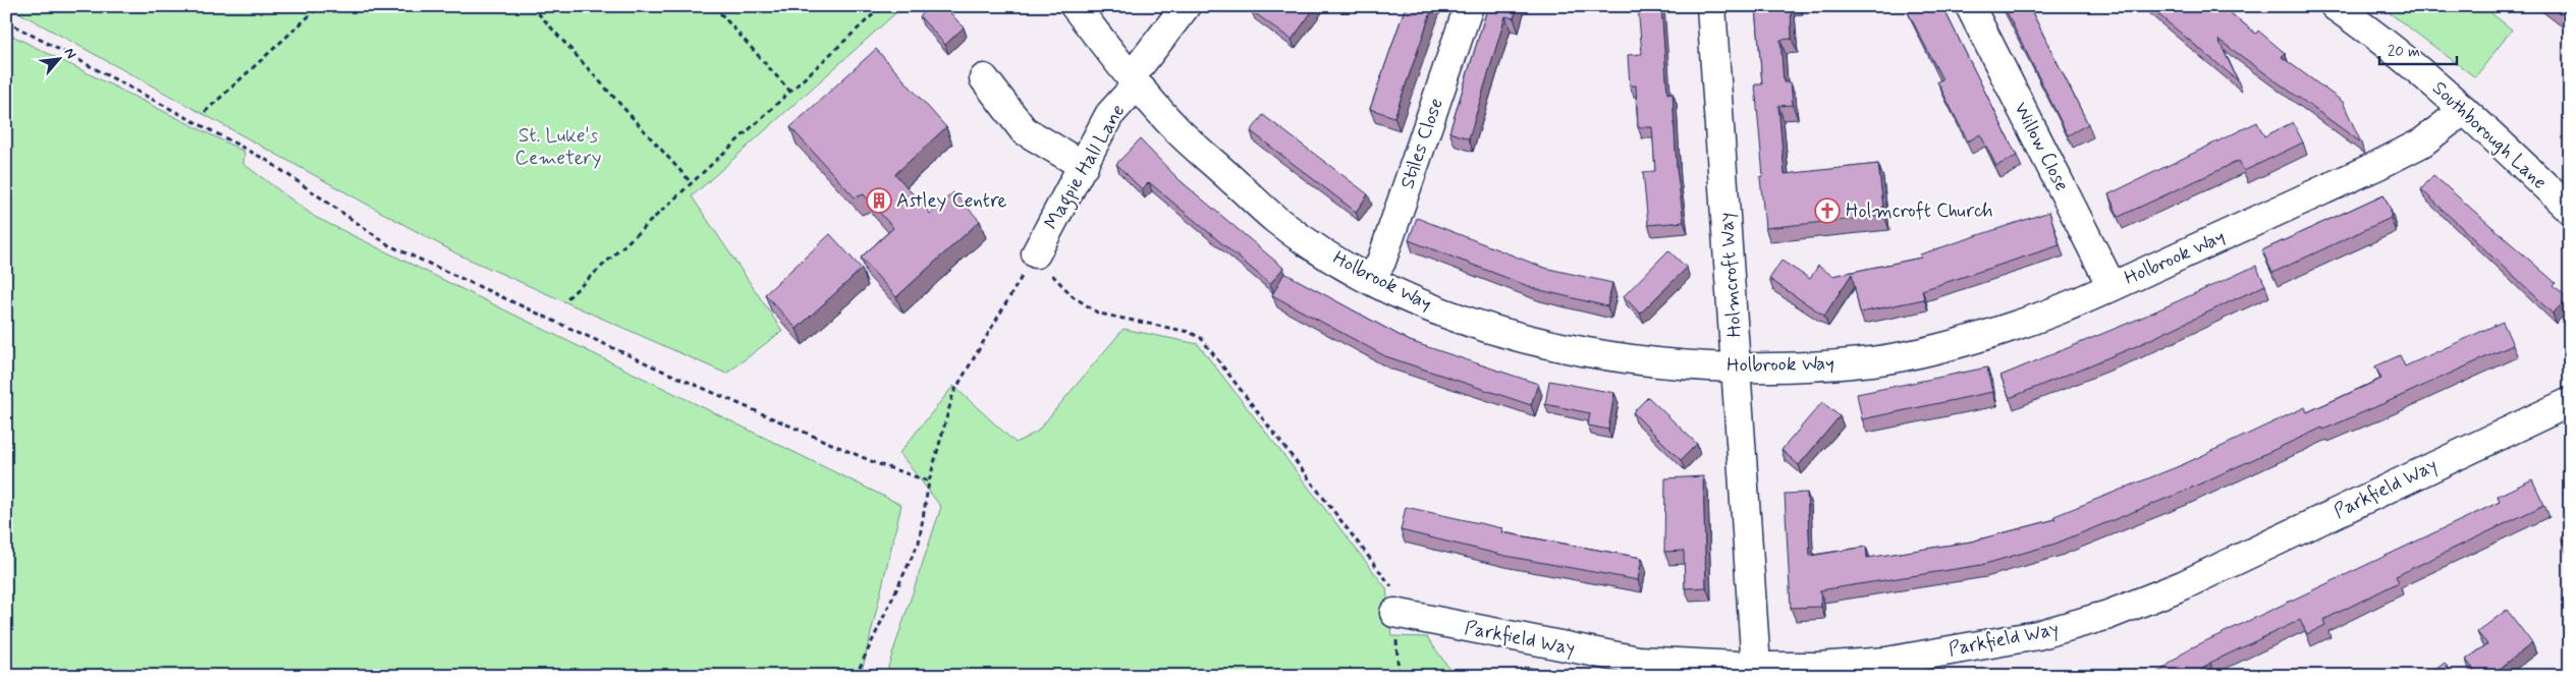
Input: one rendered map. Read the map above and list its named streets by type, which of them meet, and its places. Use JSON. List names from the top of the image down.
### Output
{
  "streets": {
    "street": [
      "Southborough Lane",
      "Stiles Close",
      "Willow Close",
      "Magpie Hall Lane",
      "Holbrook Way",
      "Holmcroft Way",
      "Parkfield Way"
    ]
  },
  "crossings": [
    ["Southborough Lane", "Holbrook Way"],
    ["Stiles Close", "Holbrook Way"],
    ["Willow Close", "Holbrook Way"],
    ["Magpie Hall Lane", "Holbrook Way"],
    ["Holbrook Way", "Holmcroft Way"],
    ["Holmcroft Way", "Parkfield Way"]
  ],
  "parks": ["St. Luke's Cemetery"],
  "places": {
    "building": ["Astley Centre"],
    "church": ["Holmcroft Church"]
  },
  "scale_bar": "20 m",
  "north": "top right"
}
